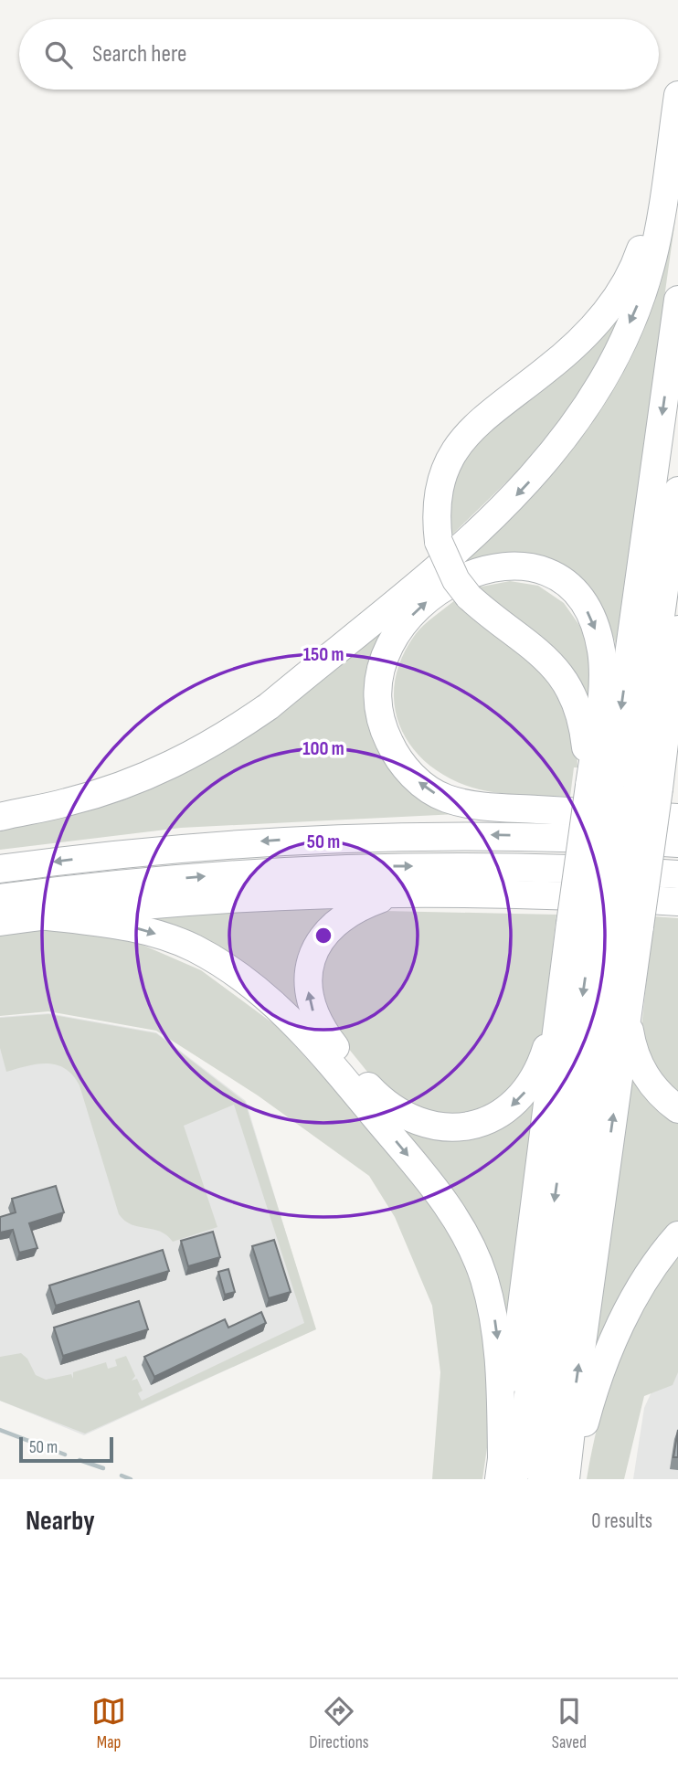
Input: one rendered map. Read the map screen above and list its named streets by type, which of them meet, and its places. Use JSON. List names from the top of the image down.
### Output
{
  "scale_bar": "50 m",
  "page": {
    "search": "Search here",
    "scale": "50 m",
    "heading": ["Nearby", "0 results"],
    "nav": ["Map", "Directions", "Saved"]
  },
  "rings": ["150 m", "100 m", "50 m"]
}
